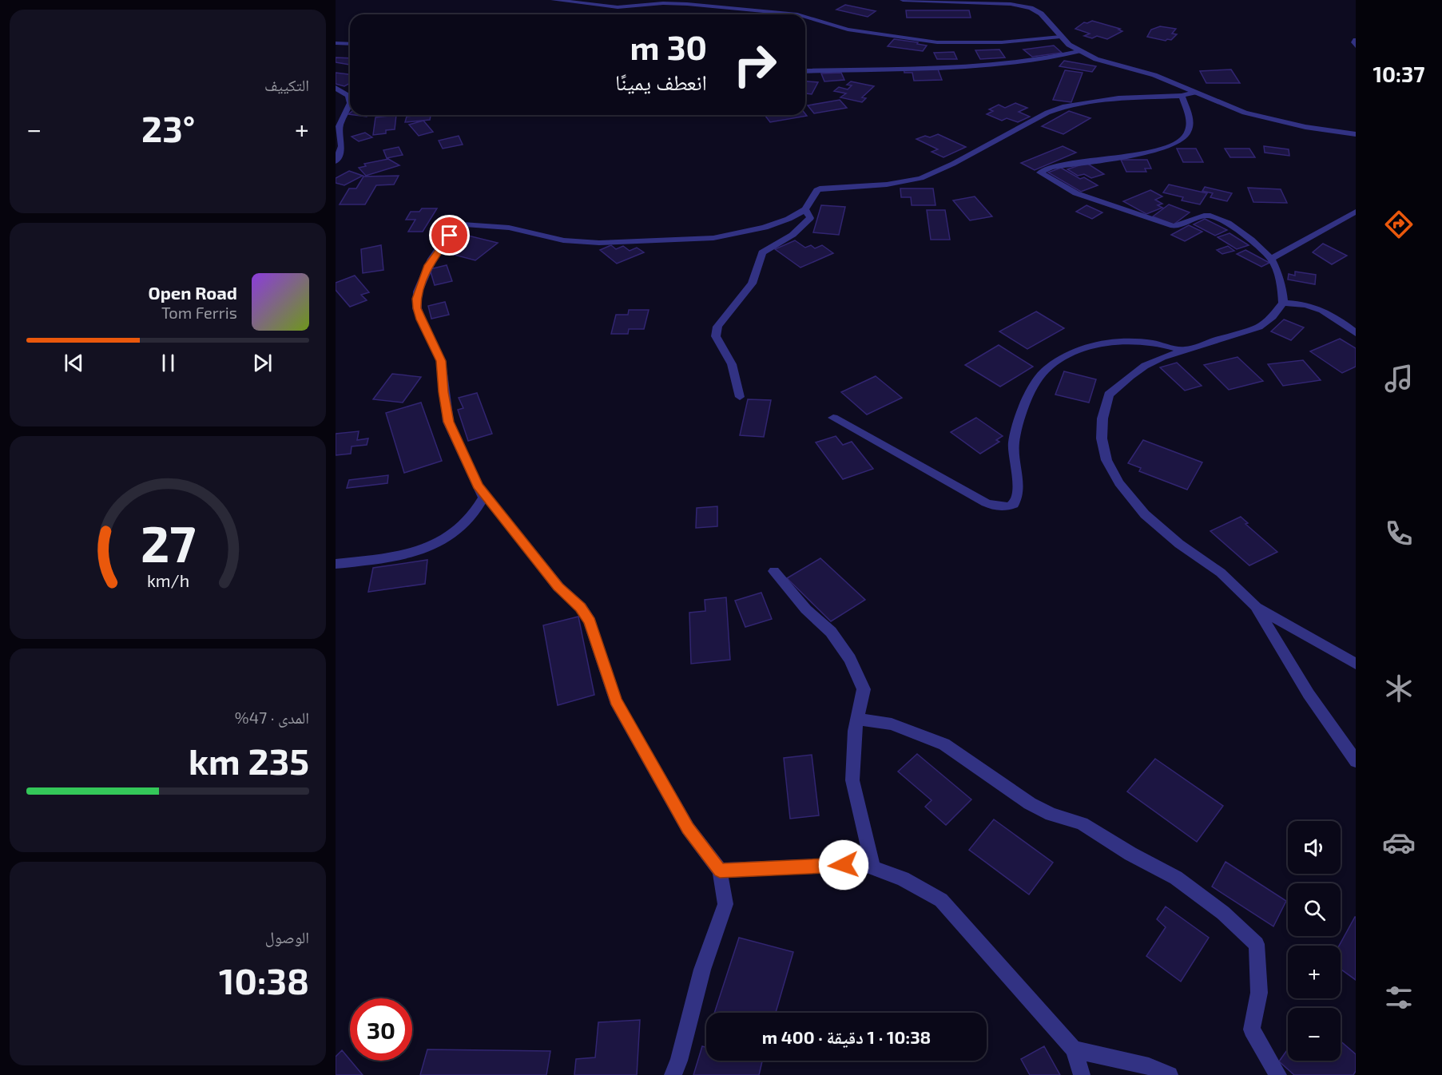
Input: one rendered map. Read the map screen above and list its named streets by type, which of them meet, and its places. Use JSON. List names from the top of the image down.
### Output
{
  "page": {
    "tabs": "10:37",
    "tile": [
      "التكييف",
      ["المدى · 47%", "235 km"],
      ["الوصول", "10:38"]
    ],
    "turn": ["30 m", "انعطف يمينًا"],
    "heat": ["−", "23°", "+"],
    "song": ["Open Road", "Tom Ferris"],
    "map_buttons": ["+", "−"],
    "limit": "30",
    "trip": "10:38 · 1 دقيقة · 400 m",
    "gauge": ["27", "km/h"]
  }
}
